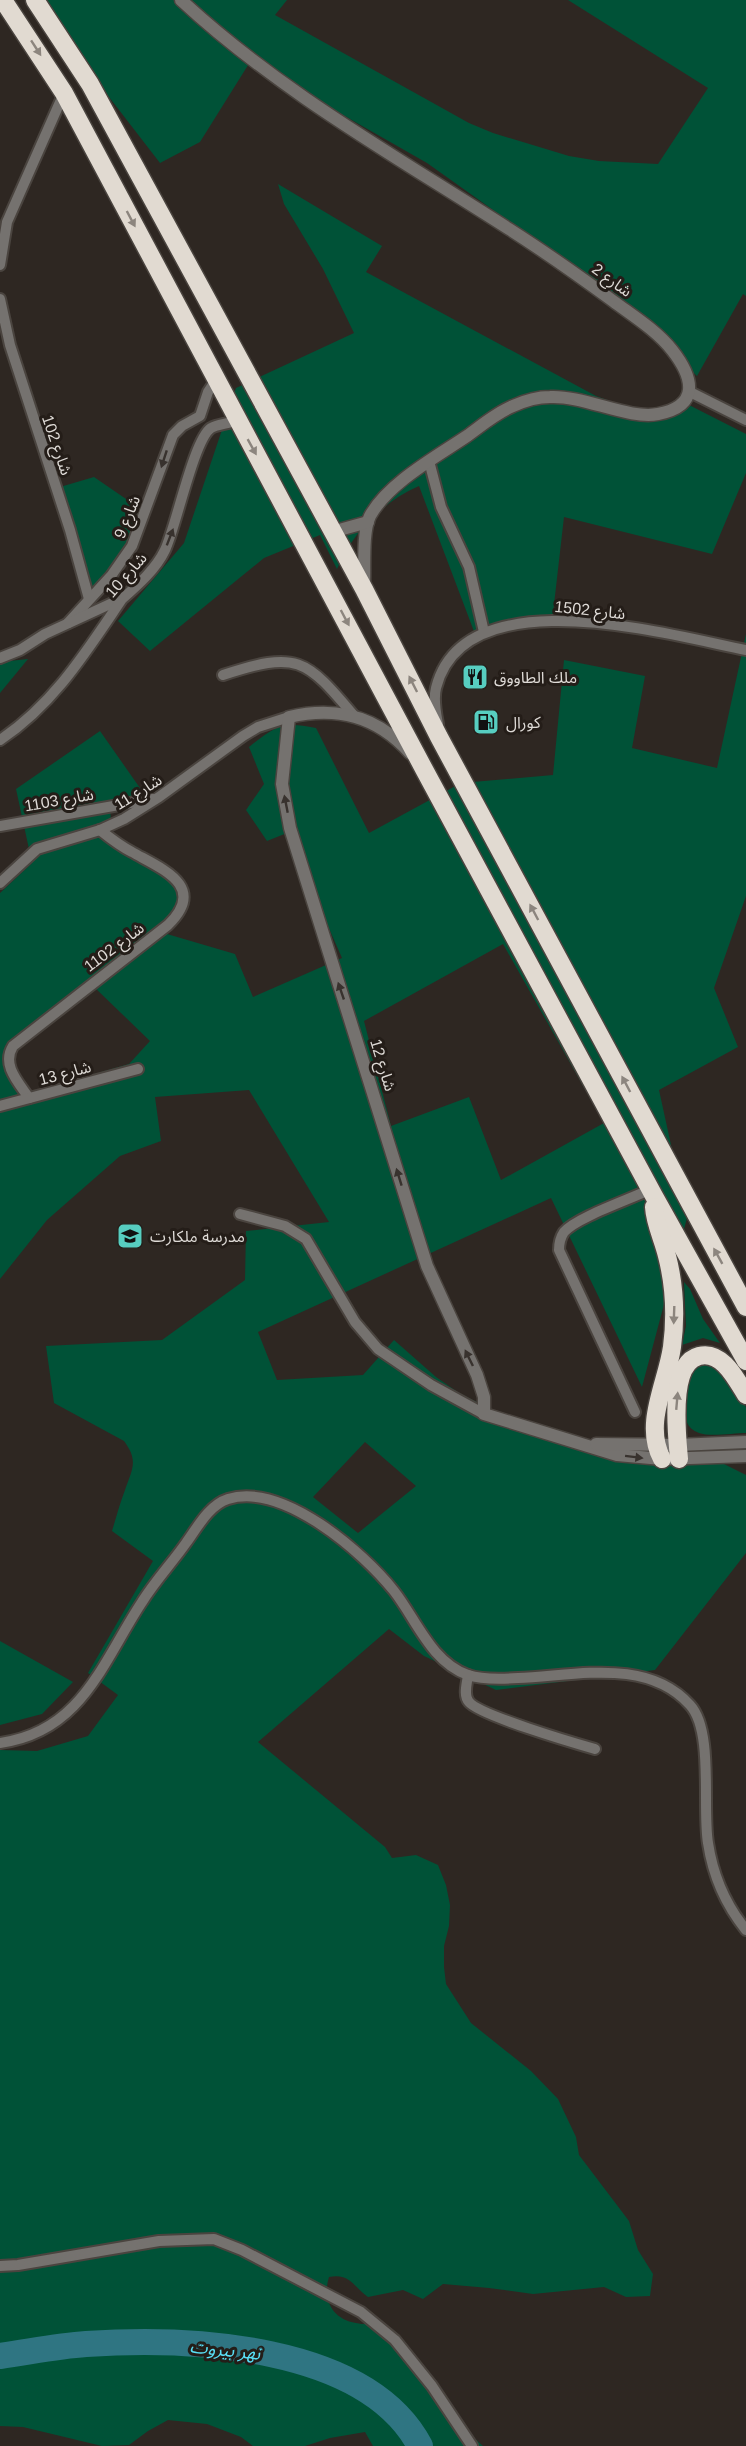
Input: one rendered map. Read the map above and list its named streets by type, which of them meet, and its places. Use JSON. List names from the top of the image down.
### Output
{
  "streets": {
    "street": [
      "شارع 2",
      "شارع 102",
      "شارع 9",
      "شارع 10",
      "شارع 1502",
      "شارع 11",
      "شارع 1103",
      "شارع 1102",
      "شارع 12",
      "شارع 13"
    ]
  },
  "crossings": [
    ["شارع 102", "شارع 9"],
    ["شارع 11", "شارع 1103"],
    ["شارع 11", "شارع 1102"],
    ["شارع 11", "شارع 12"],
    ["شارع 1102", "شارع 13"]
  ],
  "one_way": ["شارع 9", "شارع 10", "شارع 12"],
  "water": ["نهر بيروت"],
  "places": {
    "restaurant": ["ملك الطاووق"],
    "fuel station": ["كورال"],
    "school or university": ["مدرسة ملكارت"]
  }
}
